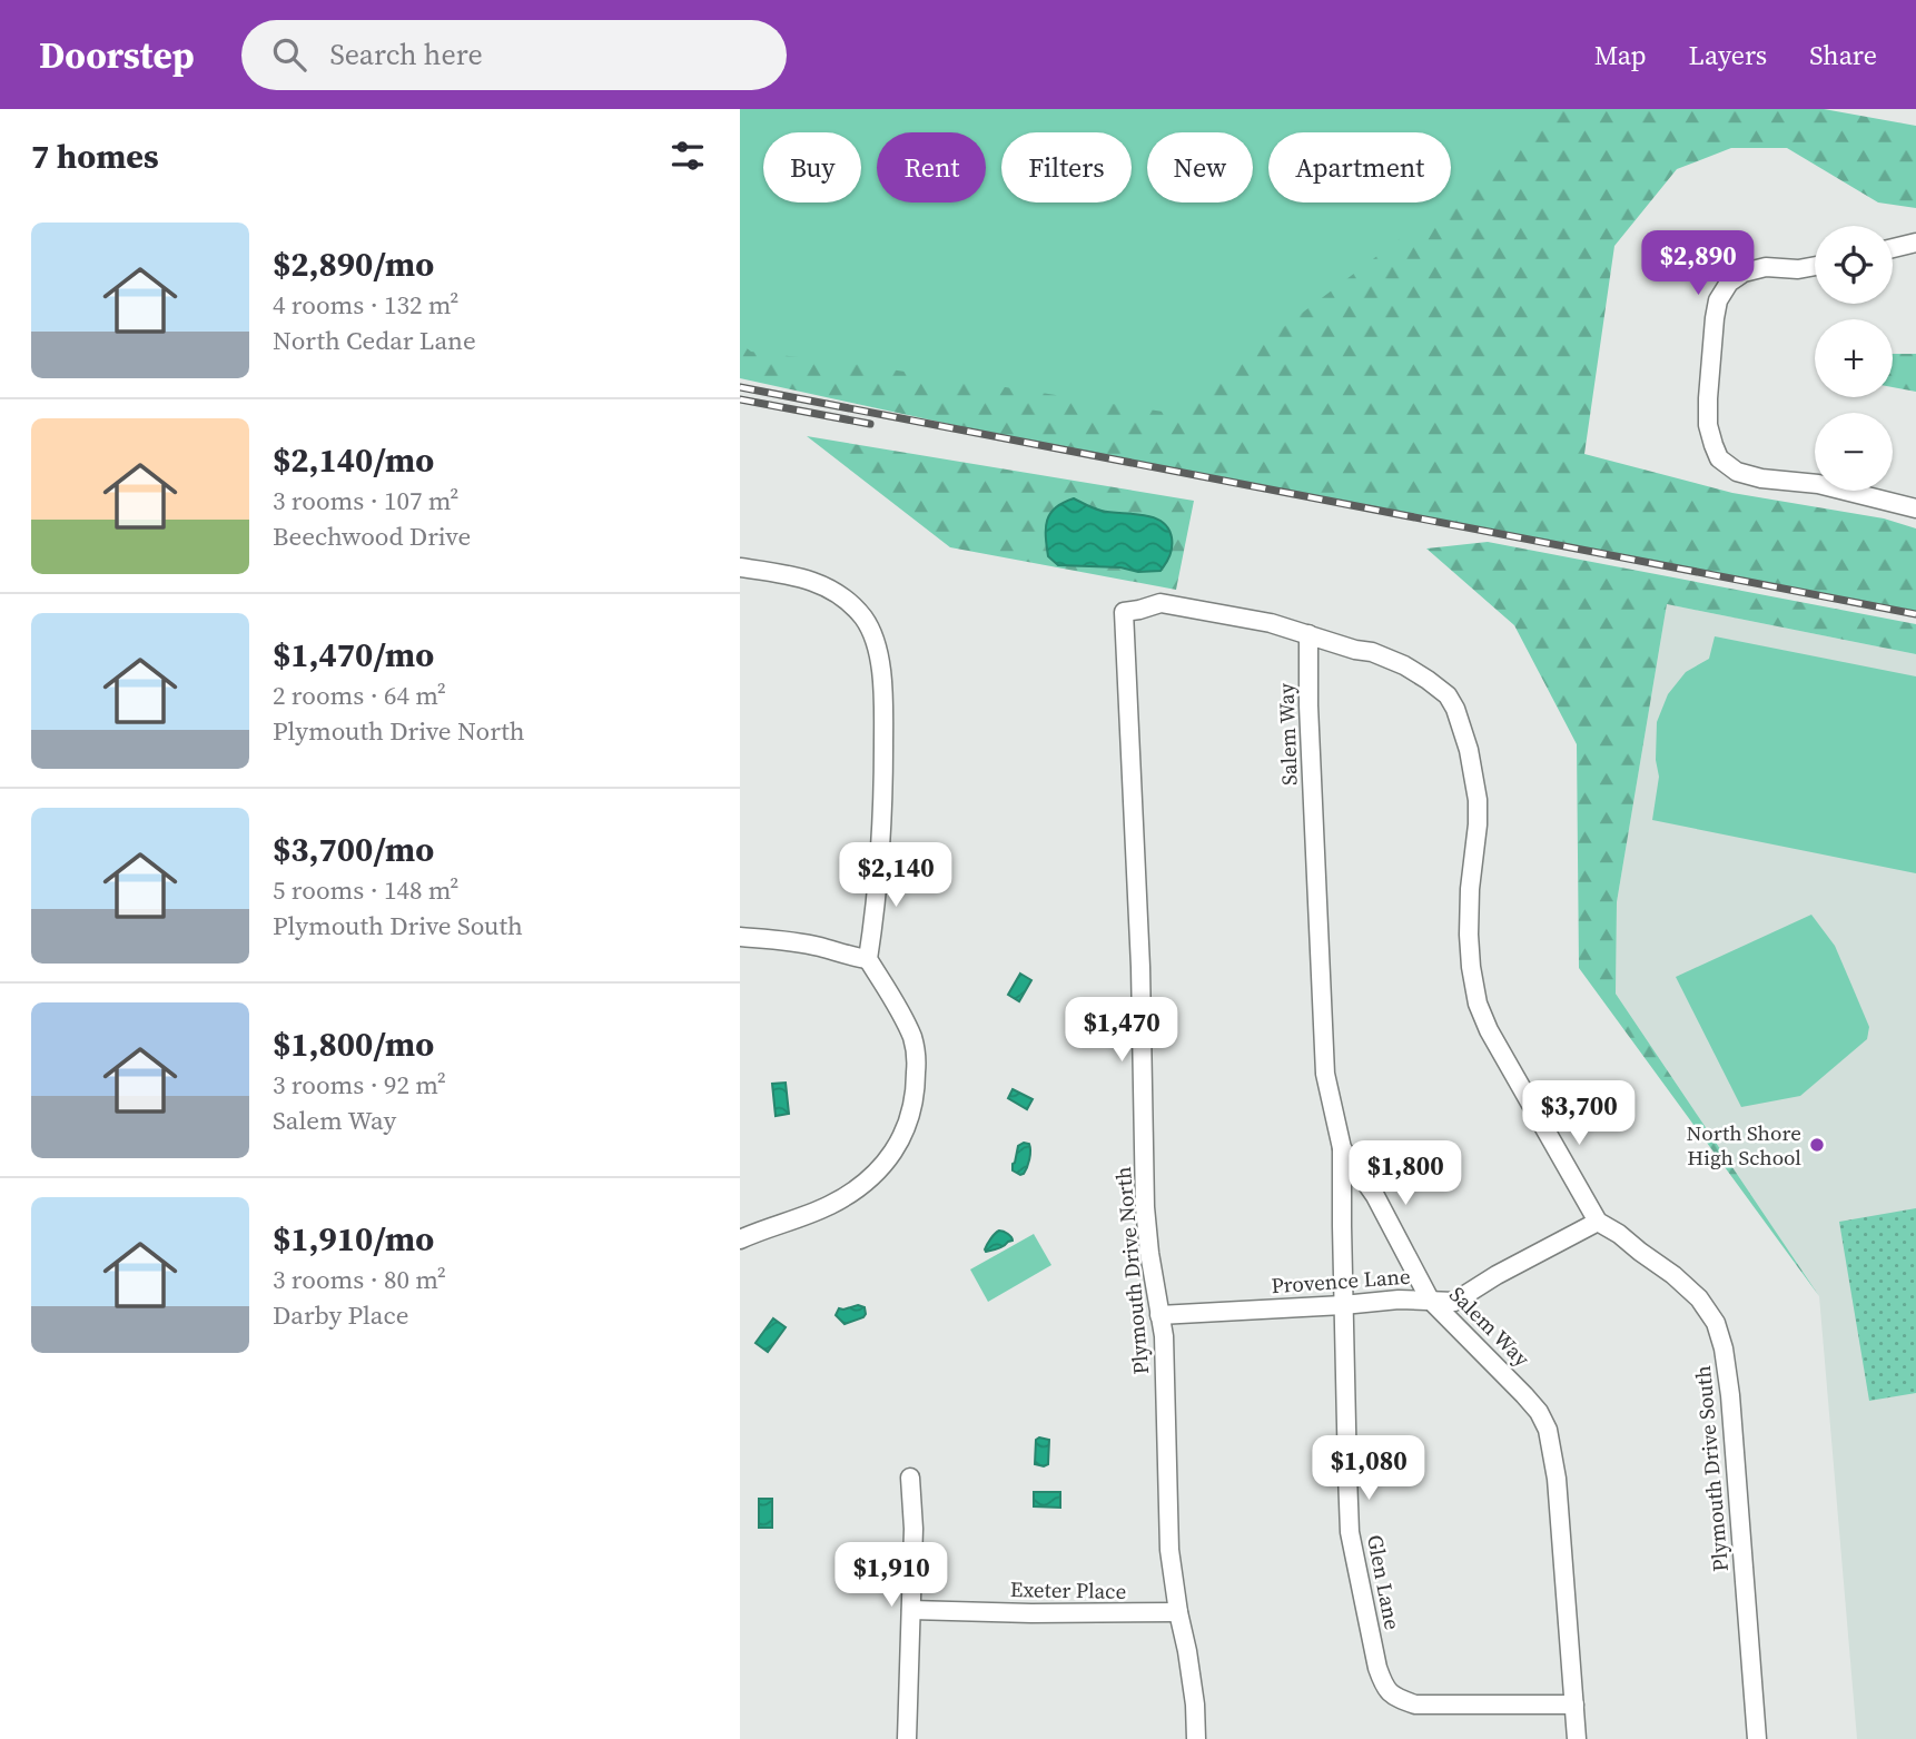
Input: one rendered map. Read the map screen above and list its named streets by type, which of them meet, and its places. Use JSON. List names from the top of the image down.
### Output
{
  "streets": {
    "street": [
      "Salem Way",
      "Plymouth Drive North",
      "Provence Lane",
      "Plymouth Drive South",
      "Glen Lane",
      "Exeter Place"
    ]
  },
  "crossings": [
    ["Salem Way", "Plymouth Drive North"],
    ["Salem Way", "Provence Lane"],
    ["Salem Way", "Plymouth Drive South"],
    ["Salem Way", "Glen Lane"],
    ["Plymouth Drive North", "Provence Lane"],
    ["Plymouth Drive North", "Plymouth Drive South"],
    ["Plymouth Drive North", "Exeter Place"],
    ["Provence Lane", "Plymouth Drive South"],
    ["Provence Lane", "Glen Lane"]
  ],
  "places": ["North Shore High School"],
  "page": {
    "header": "Doorstep",
    "search": "Search here",
    "nav": ["Map", "Layers", "Share"],
    "heading": "7 homes",
    "chip": [
      "Buy",
      "Rent",
      "Filters",
      "New",
      "Apartment"
    ],
    "list": [
      {
        "name": "$2,890/mo",
        "note": "4 rooms · 132 m² · North Cedar Lane"
      },
      {
        "name": "$2,140/mo",
        "note": "3 rooms · 107 m² · Beechwood Drive"
      },
      {
        "name": "$1,470/mo",
        "note": "2 rooms · 64 m² · Plymouth Drive North"
      },
      {
        "name": "$3,700/mo",
        "note": "5 rooms · 148 m² · Plymouth Drive South"
      },
      {
        "name": "$1,800/mo",
        "note": "3 rooms · 92 m² · Salem Way"
      },
      {
        "name": "$1,910/mo",
        "note": "3 rooms · 80 m² · Darby Place"
      }
    ],
    "map_buttons": ["+", "−"],
    "price": [
      "$2,890",
      "$2,140",
      "$1,470",
      "$3,700",
      "$1,800",
      "$1,080",
      "$1,910"
    ]
  }
}
